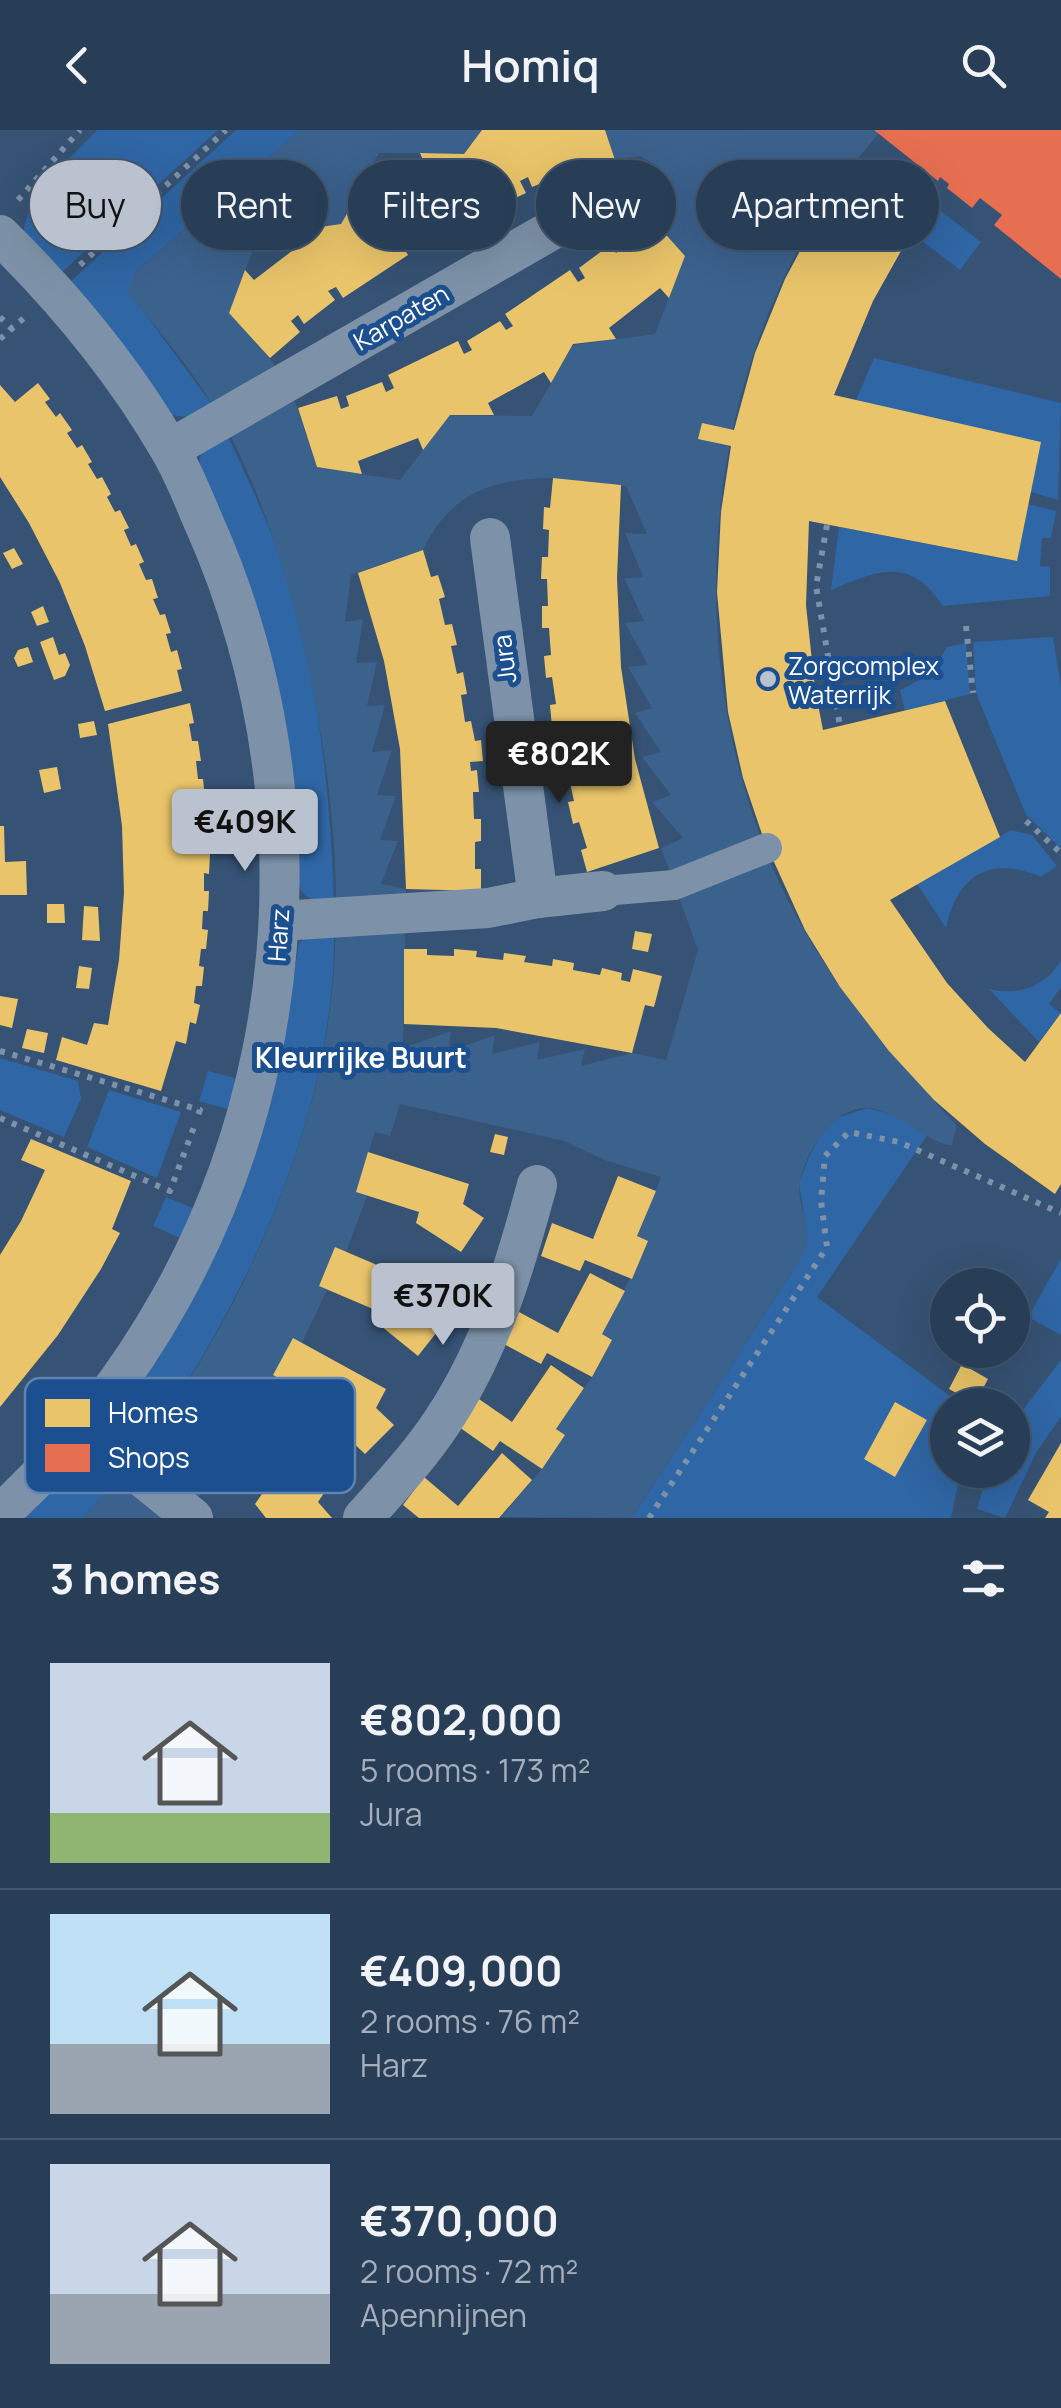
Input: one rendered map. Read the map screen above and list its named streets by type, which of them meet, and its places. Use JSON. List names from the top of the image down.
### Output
{
  "streets": {
    "street": ["Karpaten", "Jura", "Harz"]
  },
  "crossings": [
    ["Karpaten", "Harz"]
  ],
  "districts": ["Kleurrijke Buurt"],
  "places": ["Zorgcomplex Waterrijk"],
  "legend": ["Homes", "Shops"],
  "page": {
    "header": "Homiq",
    "chip": [
      "Buy",
      "Rent",
      "Filters",
      "New",
      "Apartment"
    ],
    "price": ["€802K", "€409K", "€370K"],
    "heading": "3 homes",
    "list": [
      {
        "name": "€802,000",
        "note": "5 rooms · 173 m² · Jura"
      },
      {
        "name": "€409,000",
        "note": "2 rooms · 76 m² · Harz"
      },
      {
        "name": "€370,000",
        "note": "2 rooms · 72 m² · Apennijnen"
      }
    ]
  }
}
